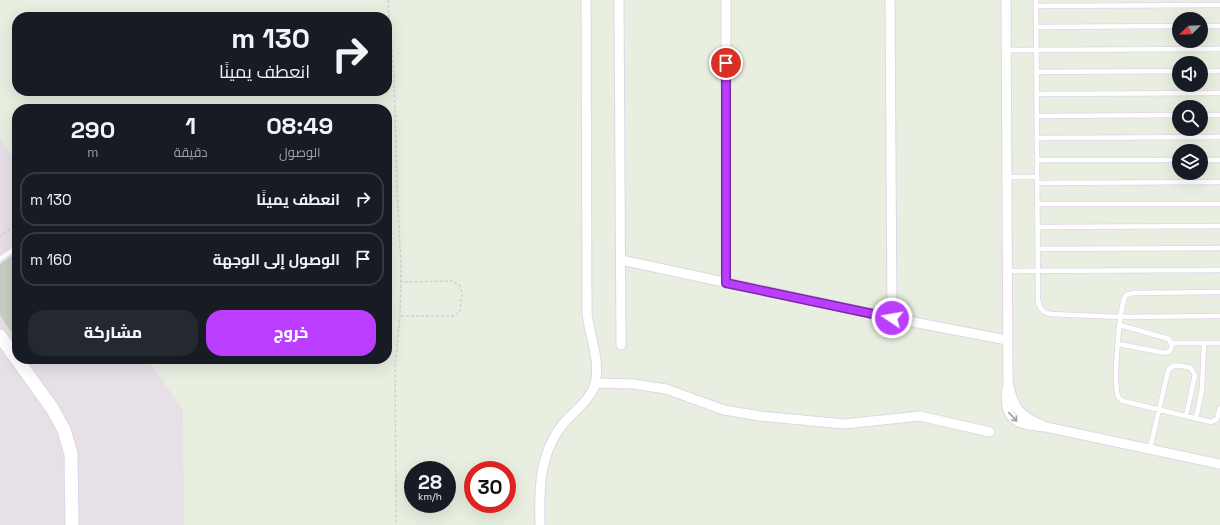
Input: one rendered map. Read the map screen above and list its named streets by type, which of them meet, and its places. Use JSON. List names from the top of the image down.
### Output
{
  "north": "bottom left",
  "page": {
    "turn": ["130 m", "انعطف يمينًا"],
    "eta": [
      "08:49",
      "الوصول",
      "1",
      "دقيقة",
      "290",
      "m"
    ],
    "list": [
      {
        "name": "انعطف يمينًا",
        "value": "130 m"
      },
      {
        "name": "الوصول إلى الوجهة",
        "value": "160 m"
      }
    ],
    "buttons": ["خروج", "مشاركة"],
    "speed": "28 km/h",
    "limit": "30"
  }
}
